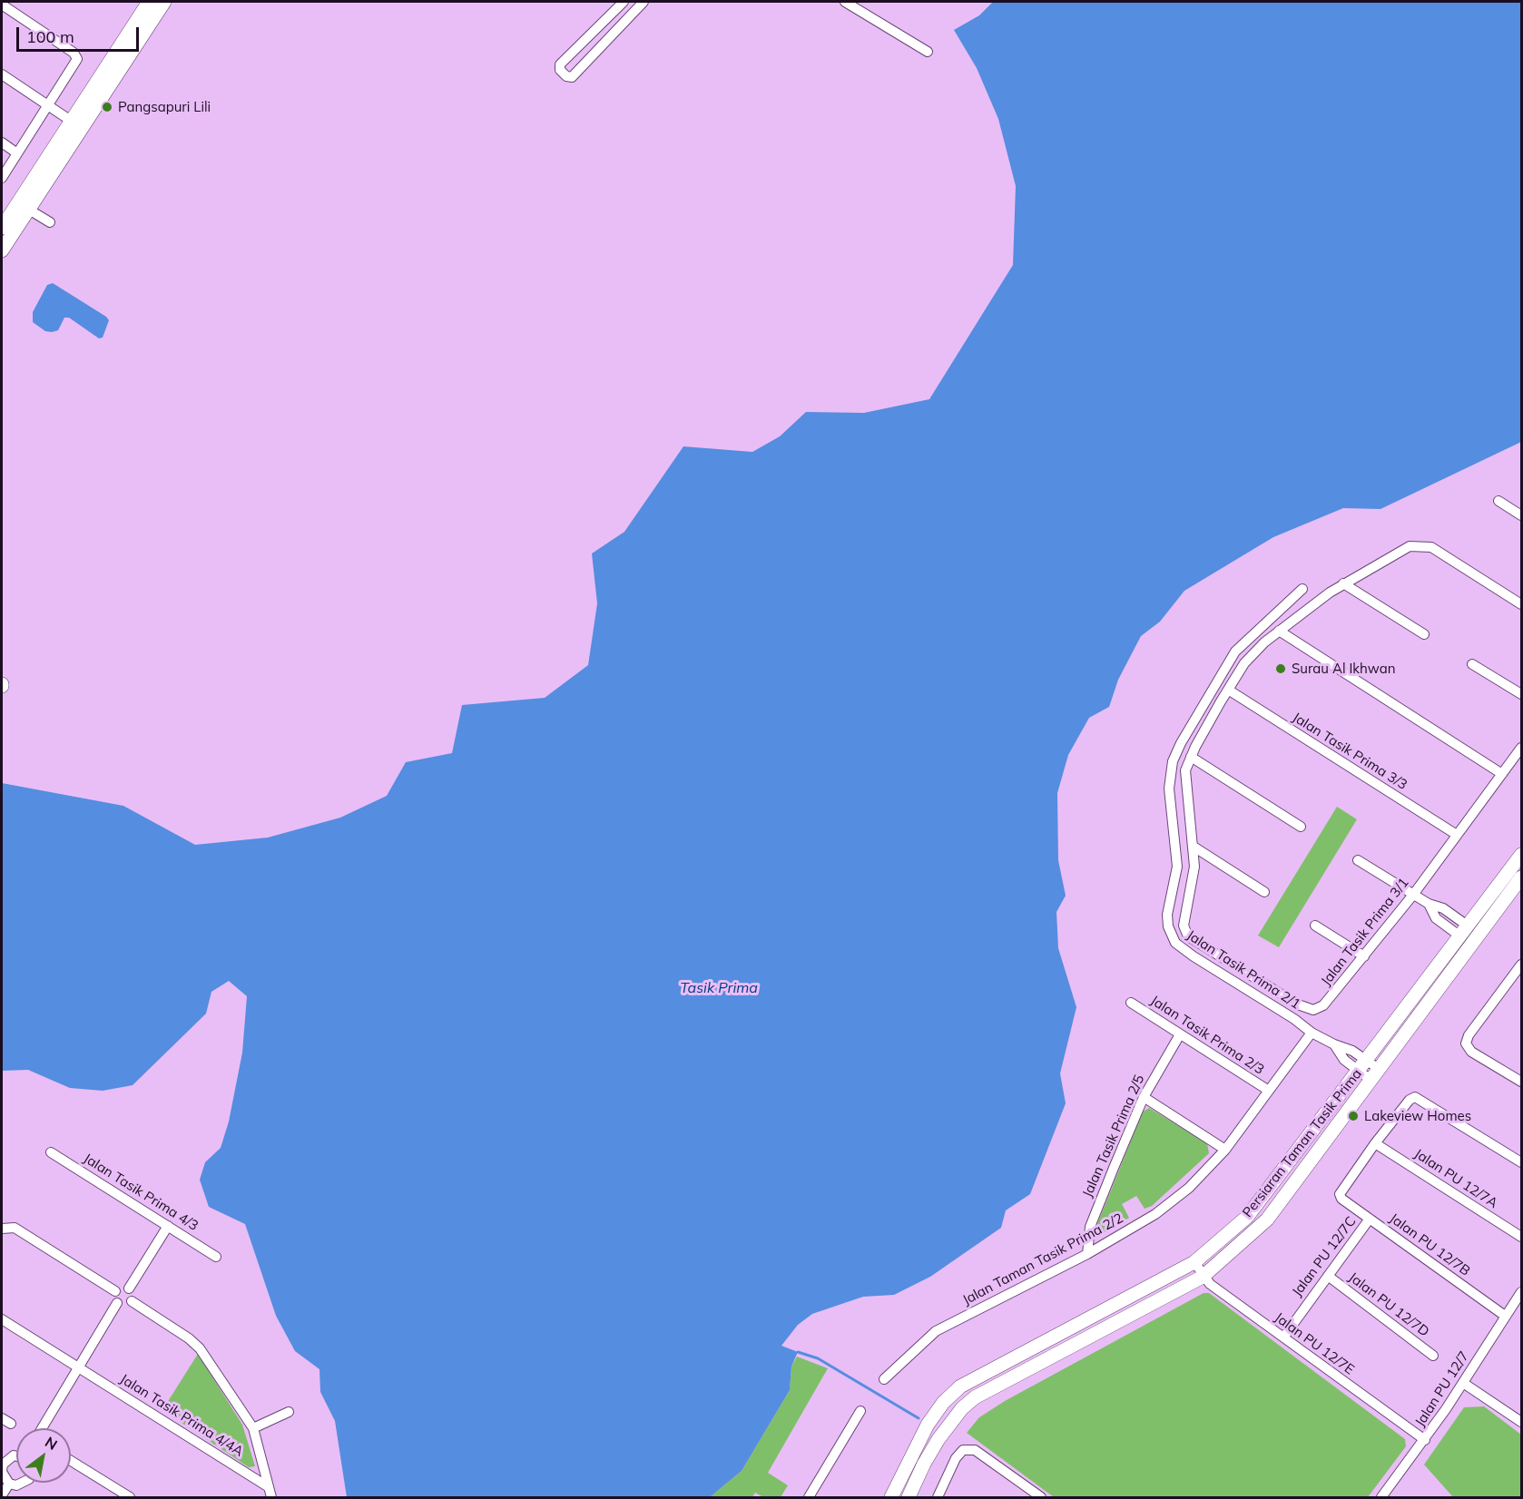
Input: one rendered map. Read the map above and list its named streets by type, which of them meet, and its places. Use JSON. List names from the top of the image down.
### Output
{
  "streets": {
    "main road": ["Persiaran Taman Tasik Prima"],
    "street": [
      "Jalan Tasik Prima 3/3",
      "Jalan Tasik Prima 3/1",
      "Jalan Tasik Prima 2/1",
      "Jalan Tasik Prima 2/3",
      "Jalan Tasik Prima 2/5",
      "Jalan PU 12/7A",
      "Jalan Tasik Prima 4/3",
      "Jalan PU 12/7B",
      "Jalan PU 12/7C",
      "Jalan Taman Tasik Prima 2/2",
      "Jalan PU 12/7D",
      "Jalan PU 12/7E",
      "Jalan PU 12/7",
      "Jalan Tasik Prima 4/4A"
    ]
  },
  "crossings": [
    ["Jalan Tasik Prima 3/3", "Jalan Tasik Prima 3/1"],
    ["Jalan Tasik Prima 2/1", "Persiaran Taman Tasik Prima"],
    ["Jalan Tasik Prima 2/1", "Jalan Taman Tasik Prima 2/2"],
    ["Jalan Tasik Prima 2/3", "Jalan Tasik Prima 2/5"],
    ["Jalan Tasik Prima 2/3", "Jalan Taman Tasik Prima 2/2"],
    ["Jalan Tasik Prima 2/5", "Jalan Taman Tasik Prima 2/2"],
    ["Persiaran Taman Tasik Prima", "Jalan PU 12/7E"],
    ["Jalan PU 12/7A", "Jalan PU 12/7B"],
    ["Jalan PU 12/7B", "Jalan PU 12/7C"],
    ["Jalan PU 12/7B", "Jalan PU 12/7"],
    ["Jalan PU 12/7C", "Jalan PU 12/7D"],
    ["Jalan PU 12/7C", "Jalan PU 12/7E"],
    ["Jalan PU 12/7E", "Jalan PU 12/7"]
  ],
  "water": ["Tasik Prima"],
  "places": ["Pangsapuri Lili", "Surau Al Ikhwan", "Lakeview Homes"],
  "scale_bar": "100 m",
  "north": "top right"
}
